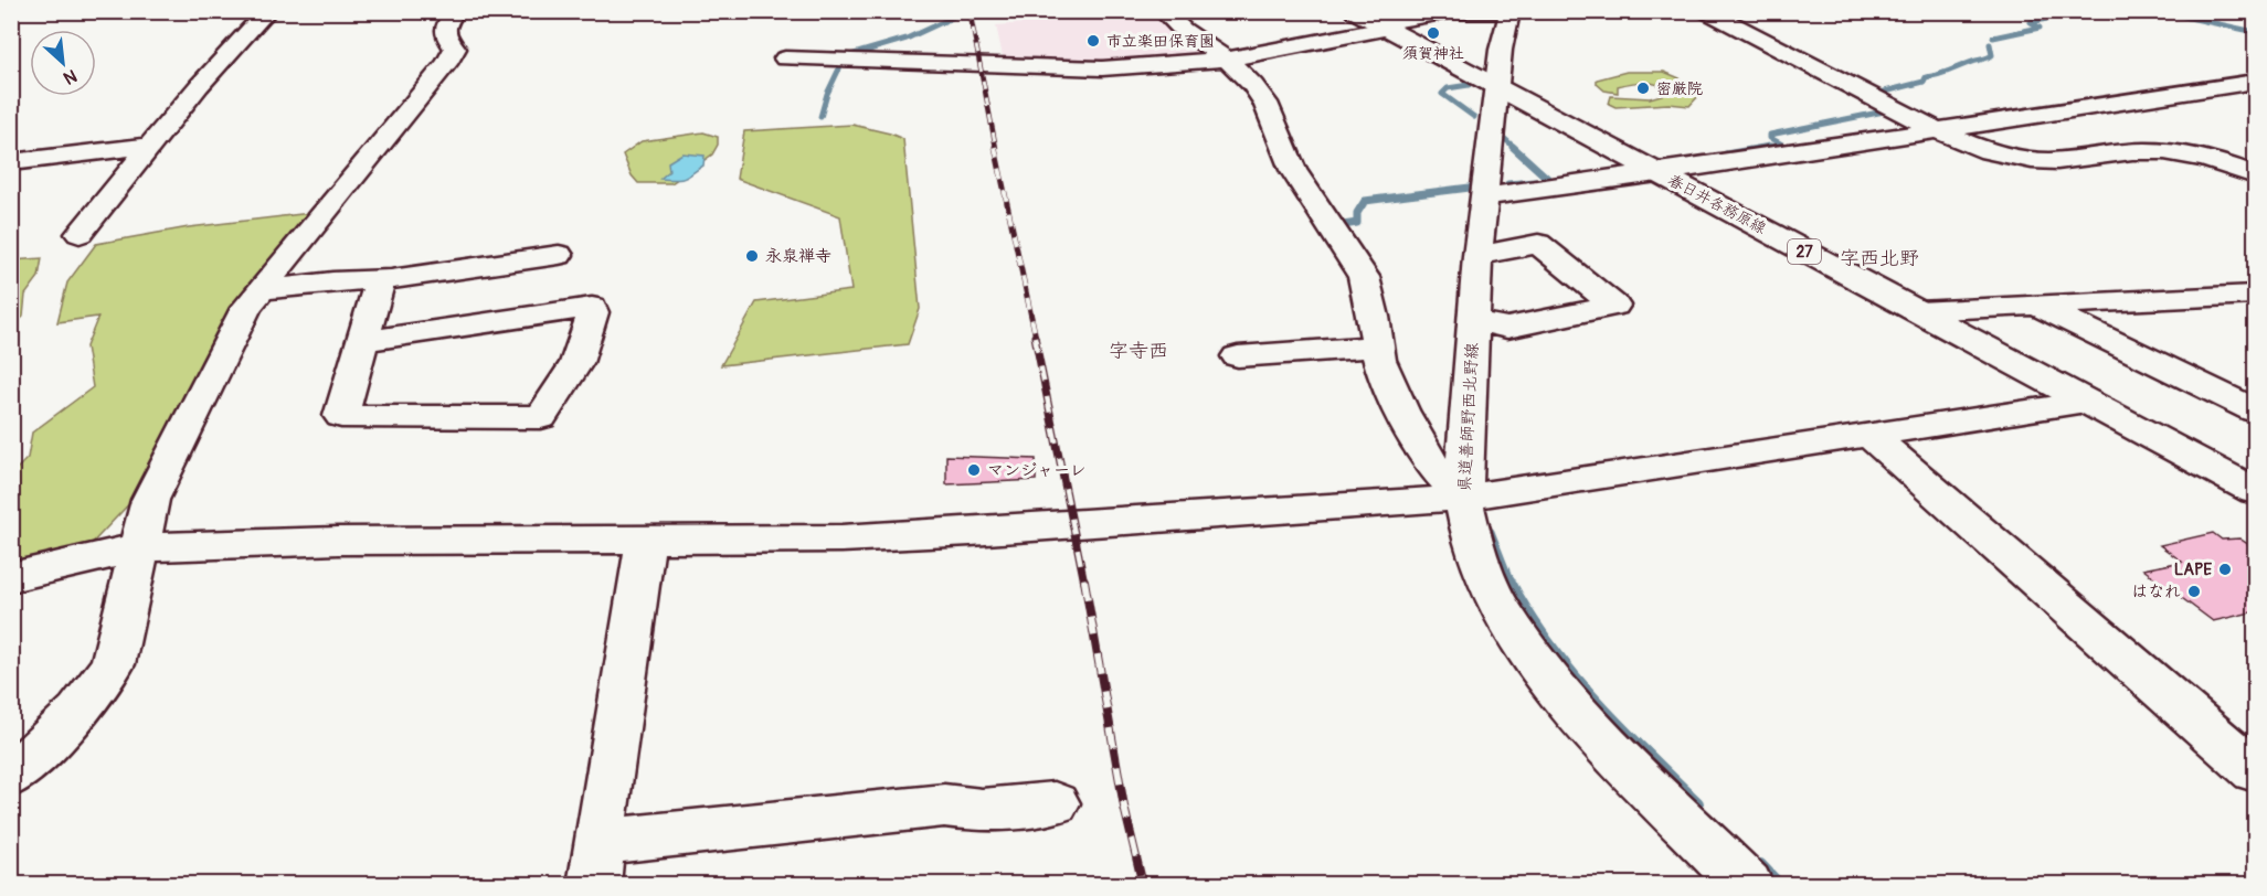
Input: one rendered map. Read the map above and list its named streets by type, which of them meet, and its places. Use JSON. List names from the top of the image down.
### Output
{
  "streets": {
    "street": ["春日井各務原線", "27", "県道善師野西北野線"]
  },
  "crossings": [
    ["春日井各務原線", "県道善師野西北野線"]
  ],
  "districts": ["字西北野", "字寺西"],
  "places": [
    "須賀神社",
    "市立楽田保育園",
    "密厳院",
    "永泉禅寺",
    "マンジャーレ",
    "LAPE",
    "はなれ"
  ],
  "north": "bottom right"
}
